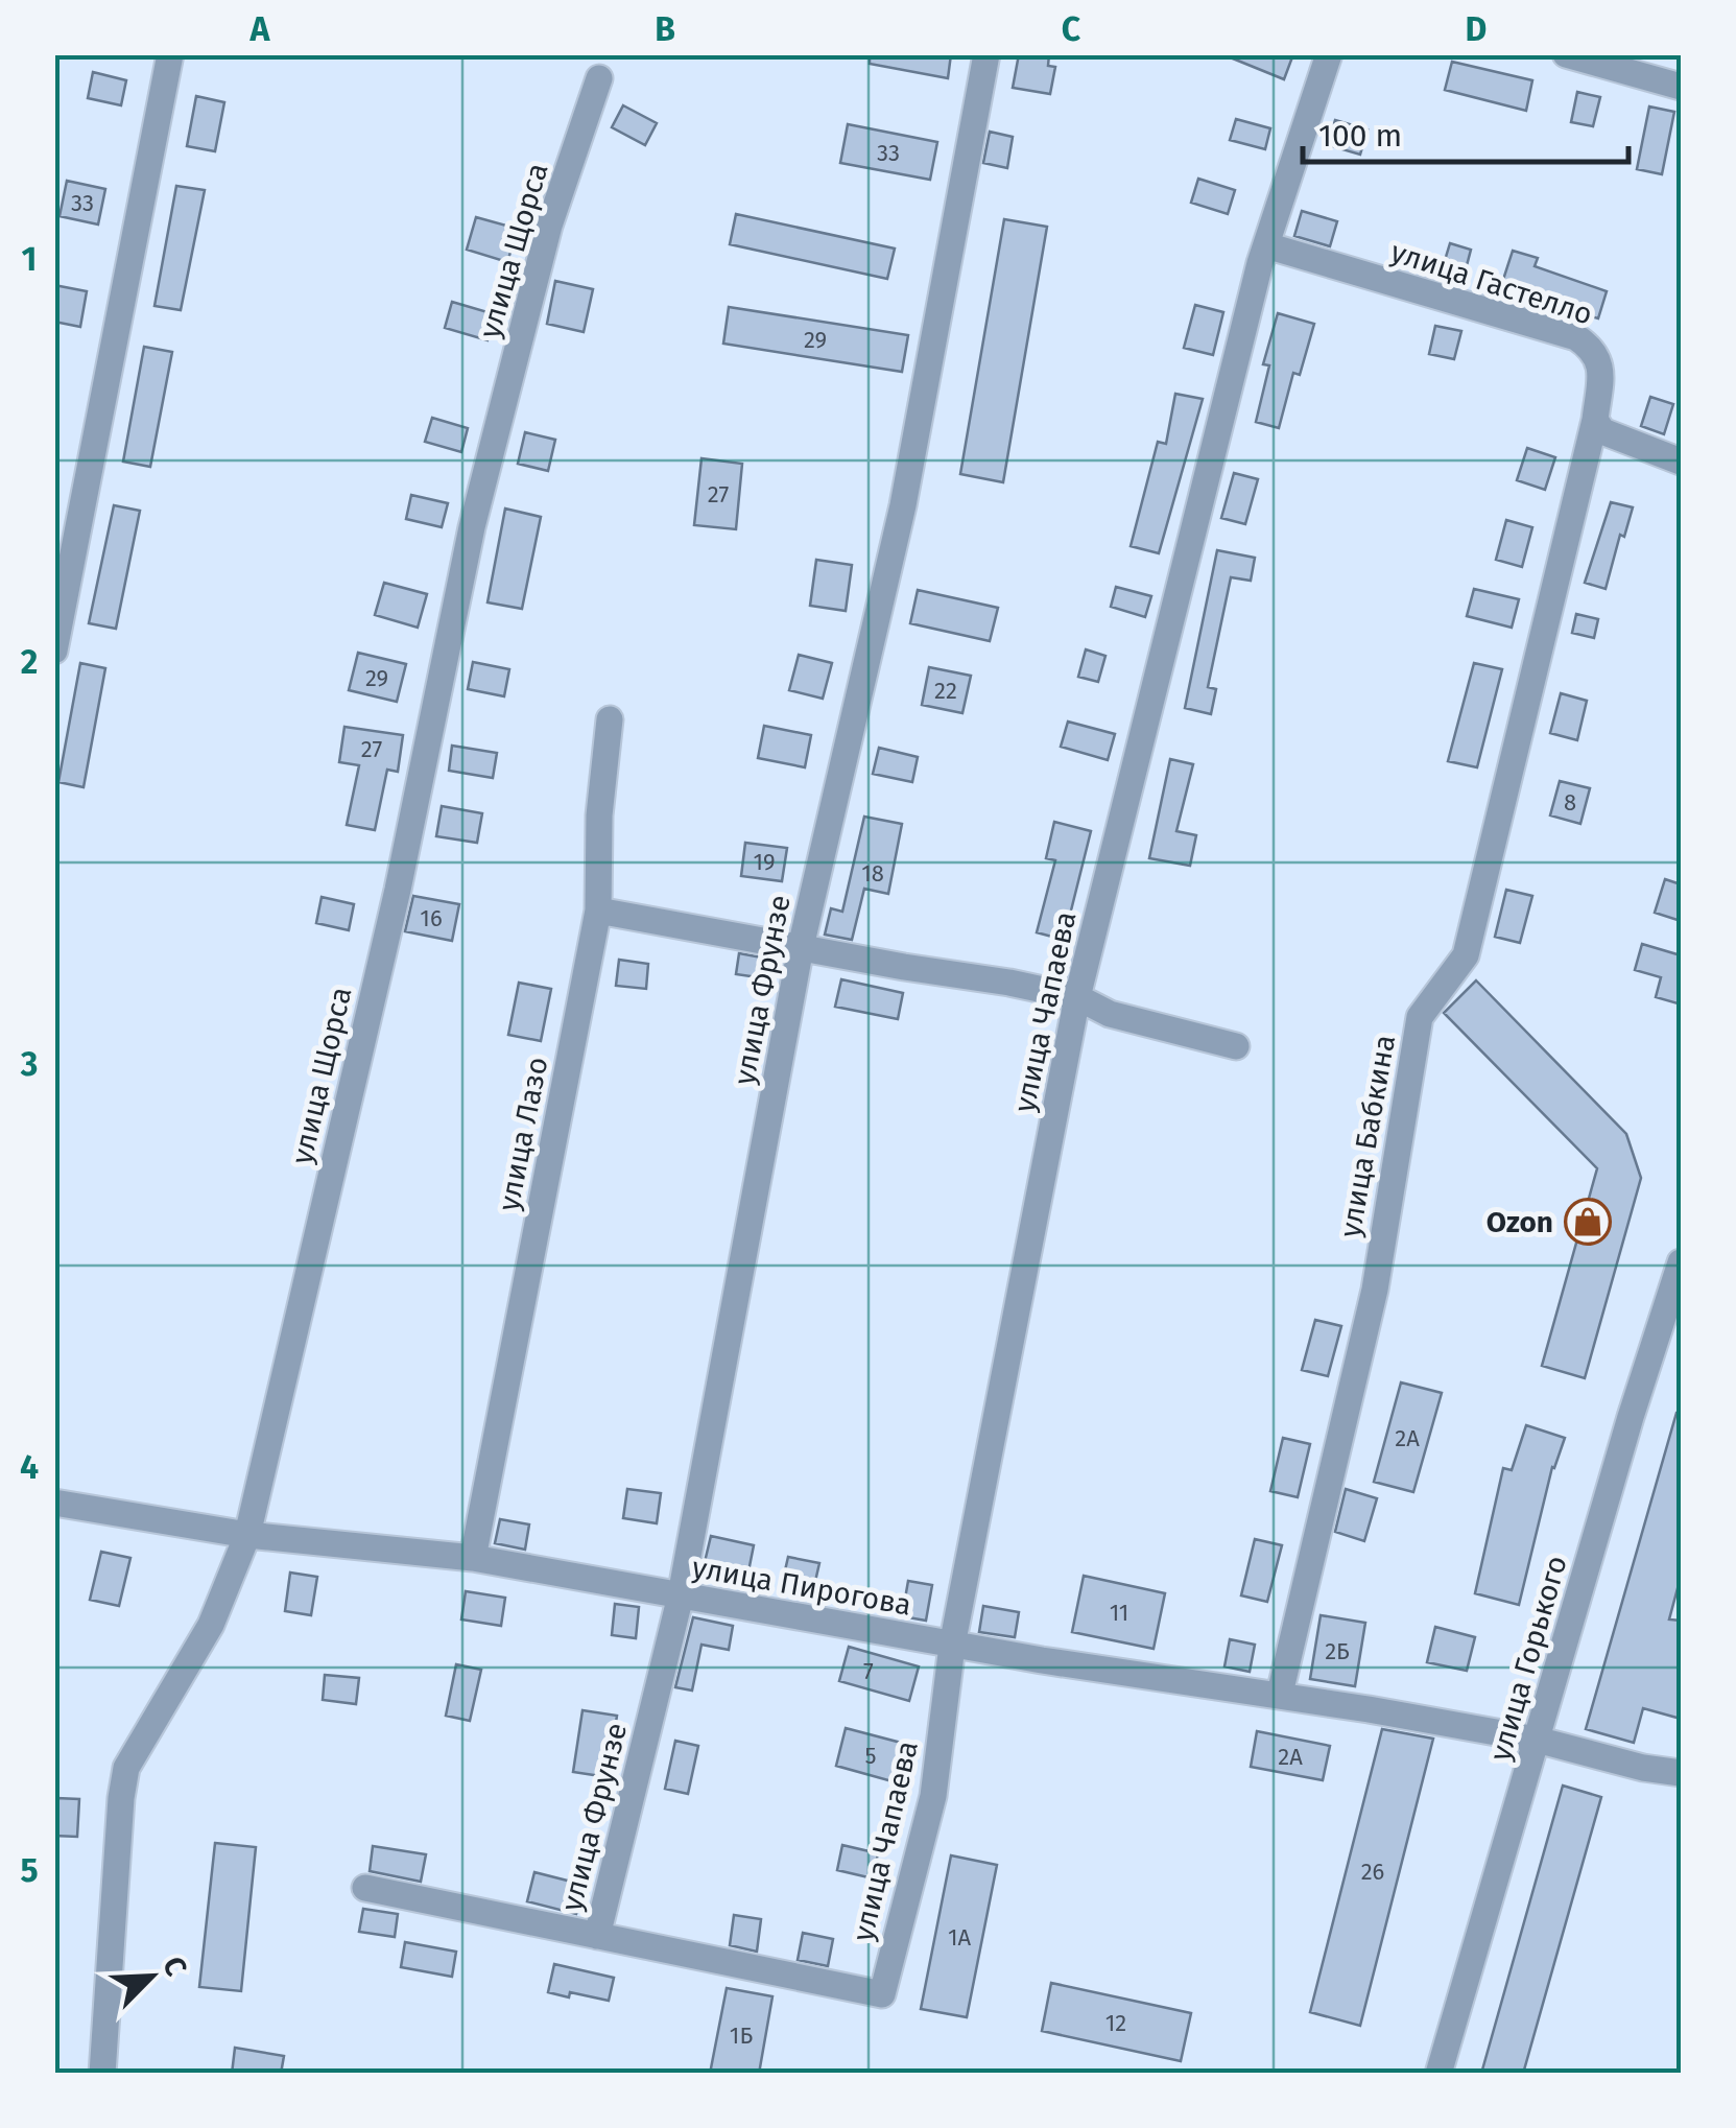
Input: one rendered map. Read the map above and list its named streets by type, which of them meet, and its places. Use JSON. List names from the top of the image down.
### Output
{
  "streets": {
    "street": [
      "улица Щорса",
      "улица Гастелло",
      "улица Фрунзе",
      "улица Чапаева",
      "улица Лазо",
      "улица Бабкина",
      "улица Пирогова",
      "улица Горького"
    ]
  },
  "crossings": [
    ["улица Щорса", "улица Пирогова"],
    ["улица Гастелло", "улица Чапаева"],
    ["улица Гастелло", "улица Бабкина"],
    ["улица Фрунзе", "улица Чапаева"],
    ["улица Фрунзе", "улица Пирогова"],
    ["улица Чапаева", "улица Пирогова"],
    ["улица Лазо", "улица Пирогова"],
    ["улица Бабкина", "улица Пирогова"],
    ["улица Пирогова", "улица Горького"]
  ],
  "places": {
    "shop": ["Ozon"]
  },
  "house_numbers": [
    "33",
    "33",
    "29",
    "27",
    "29",
    "22",
    "27",
    "8",
    "19",
    "18",
    "16",
    "2А",
    "11",
    "2Б",
    "7",
    "5",
    "2А",
    "26",
    "1А",
    "12",
    "1Б"
  ],
  "scale_bar": "100 m",
  "north": "top right",
  "grid": {
    "columns": [
      "A",
      "B",
      "C",
      "D"
    ],
    "rows": [
      "1",
      "2",
      "3",
      "4",
      "5"
    ]
  }
}
